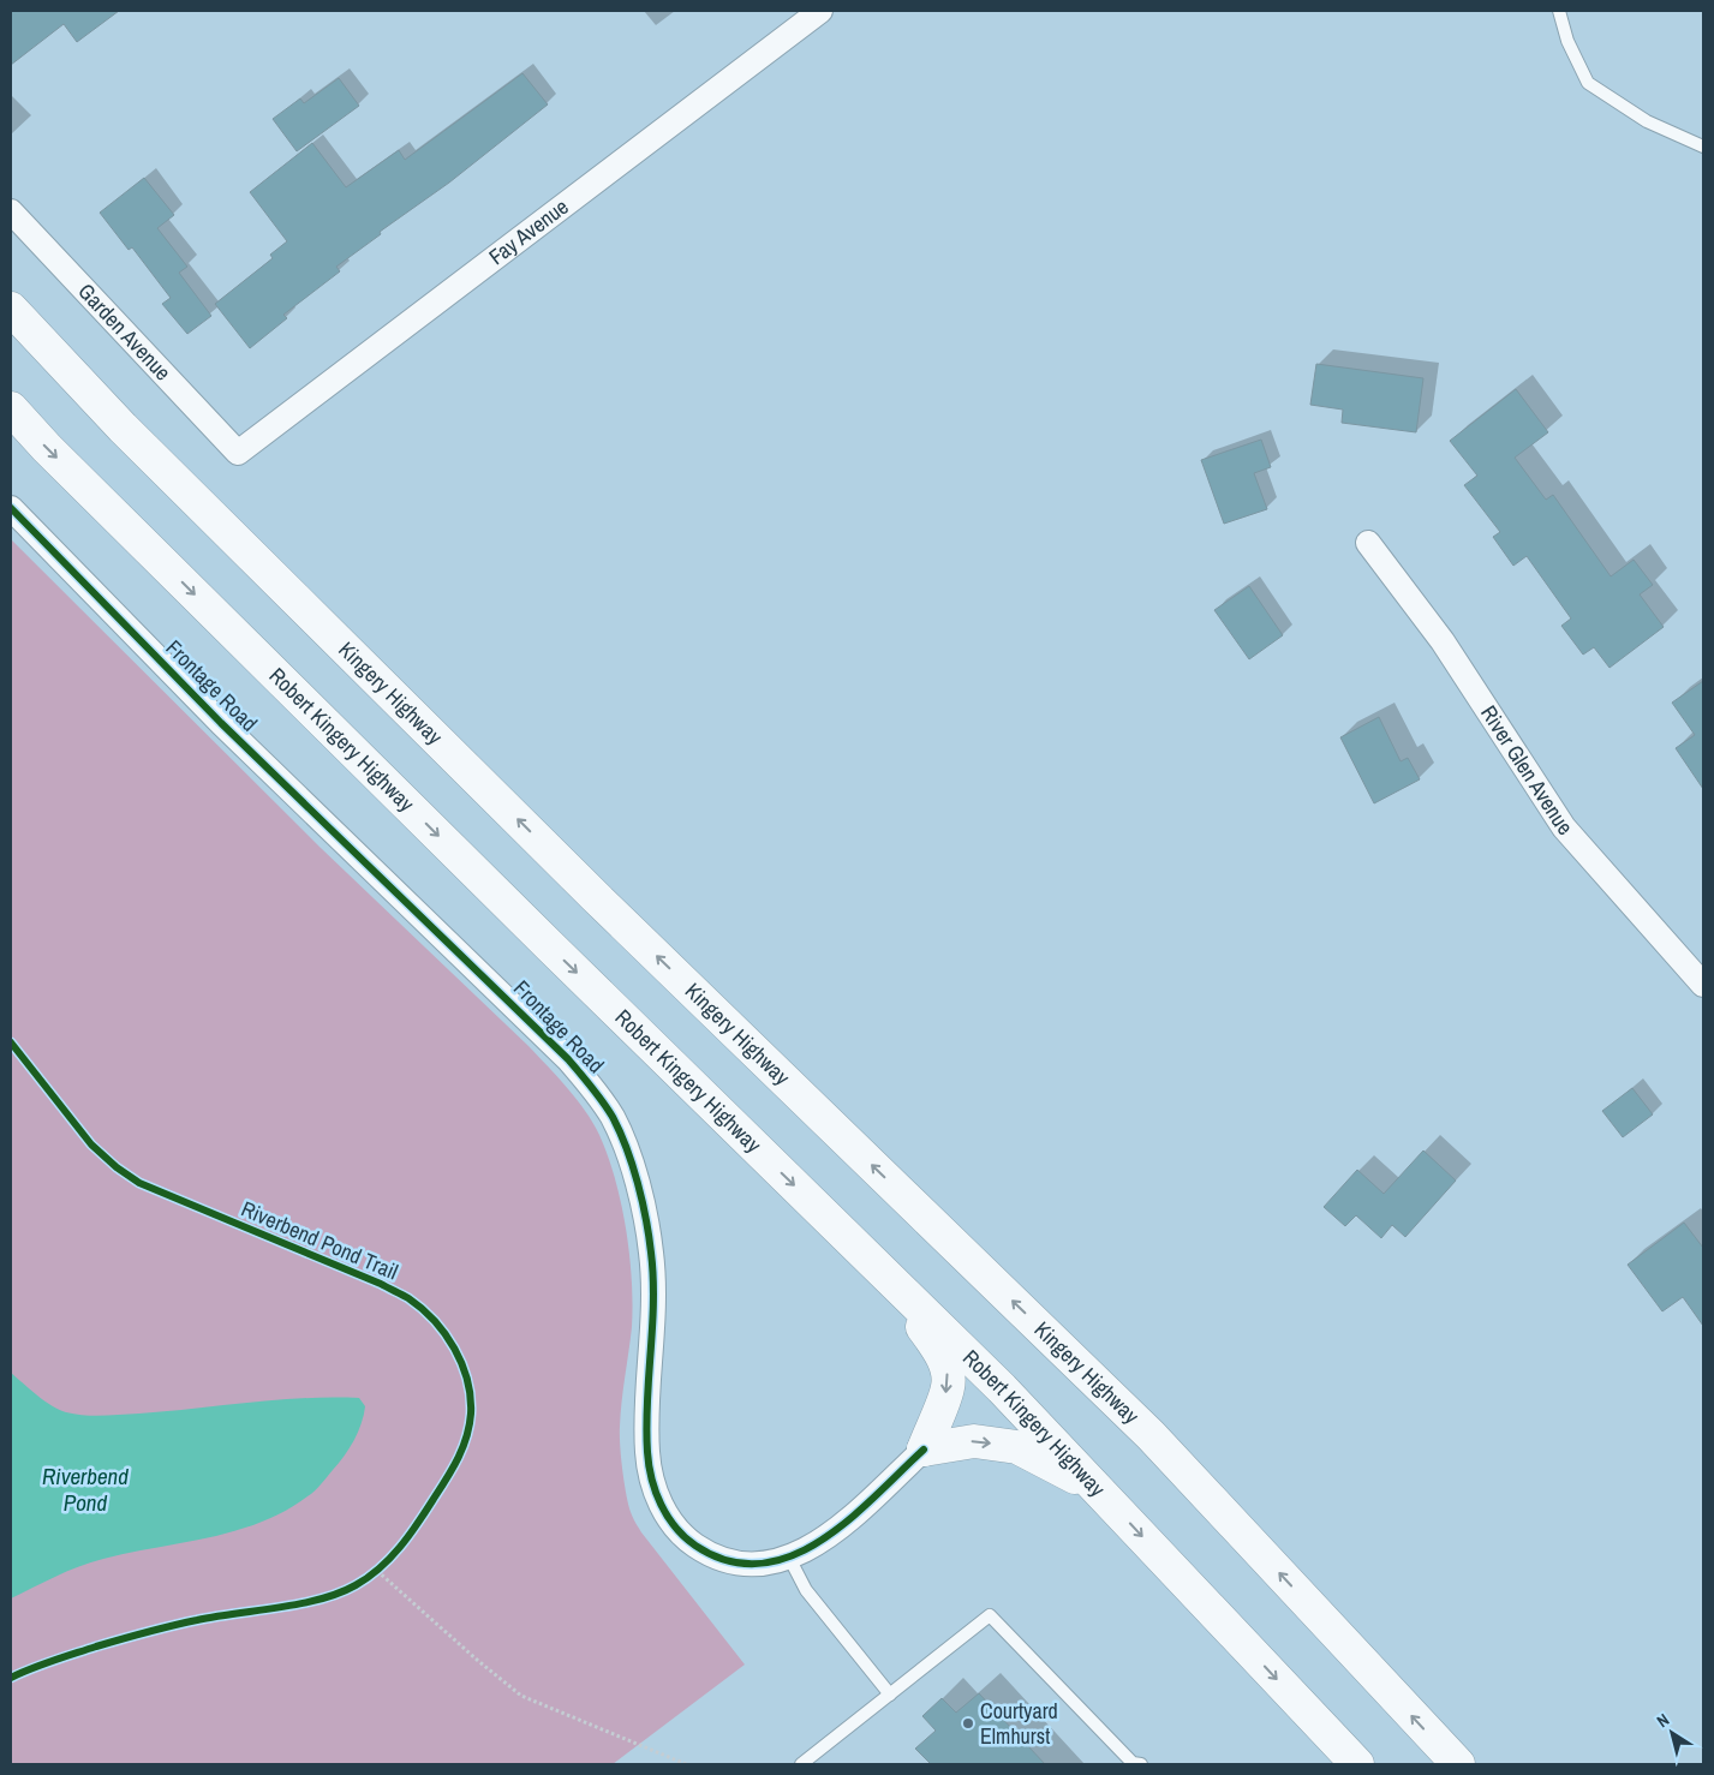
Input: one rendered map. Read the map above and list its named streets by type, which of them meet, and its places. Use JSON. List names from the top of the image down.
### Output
{
  "streets": {
    "highway": ["Kingery Highway", "Robert Kingery Highway"],
    "street": [
      "Fay Avenue",
      "Garden Avenue",
      "Frontage Road",
      "River Glen Avenue"
    ],
    "cycle path": ["Riverbend Pond Trail"]
  },
  "crossings": [
    ["Fay Avenue", "Garden Avenue"]
  ],
  "one_way": ["Kingery Highway", "Robert Kingery Highway"],
  "water": ["Riverbend Pond"],
  "places": ["Courtyard Elmhurst"],
  "north": "top left"
}
